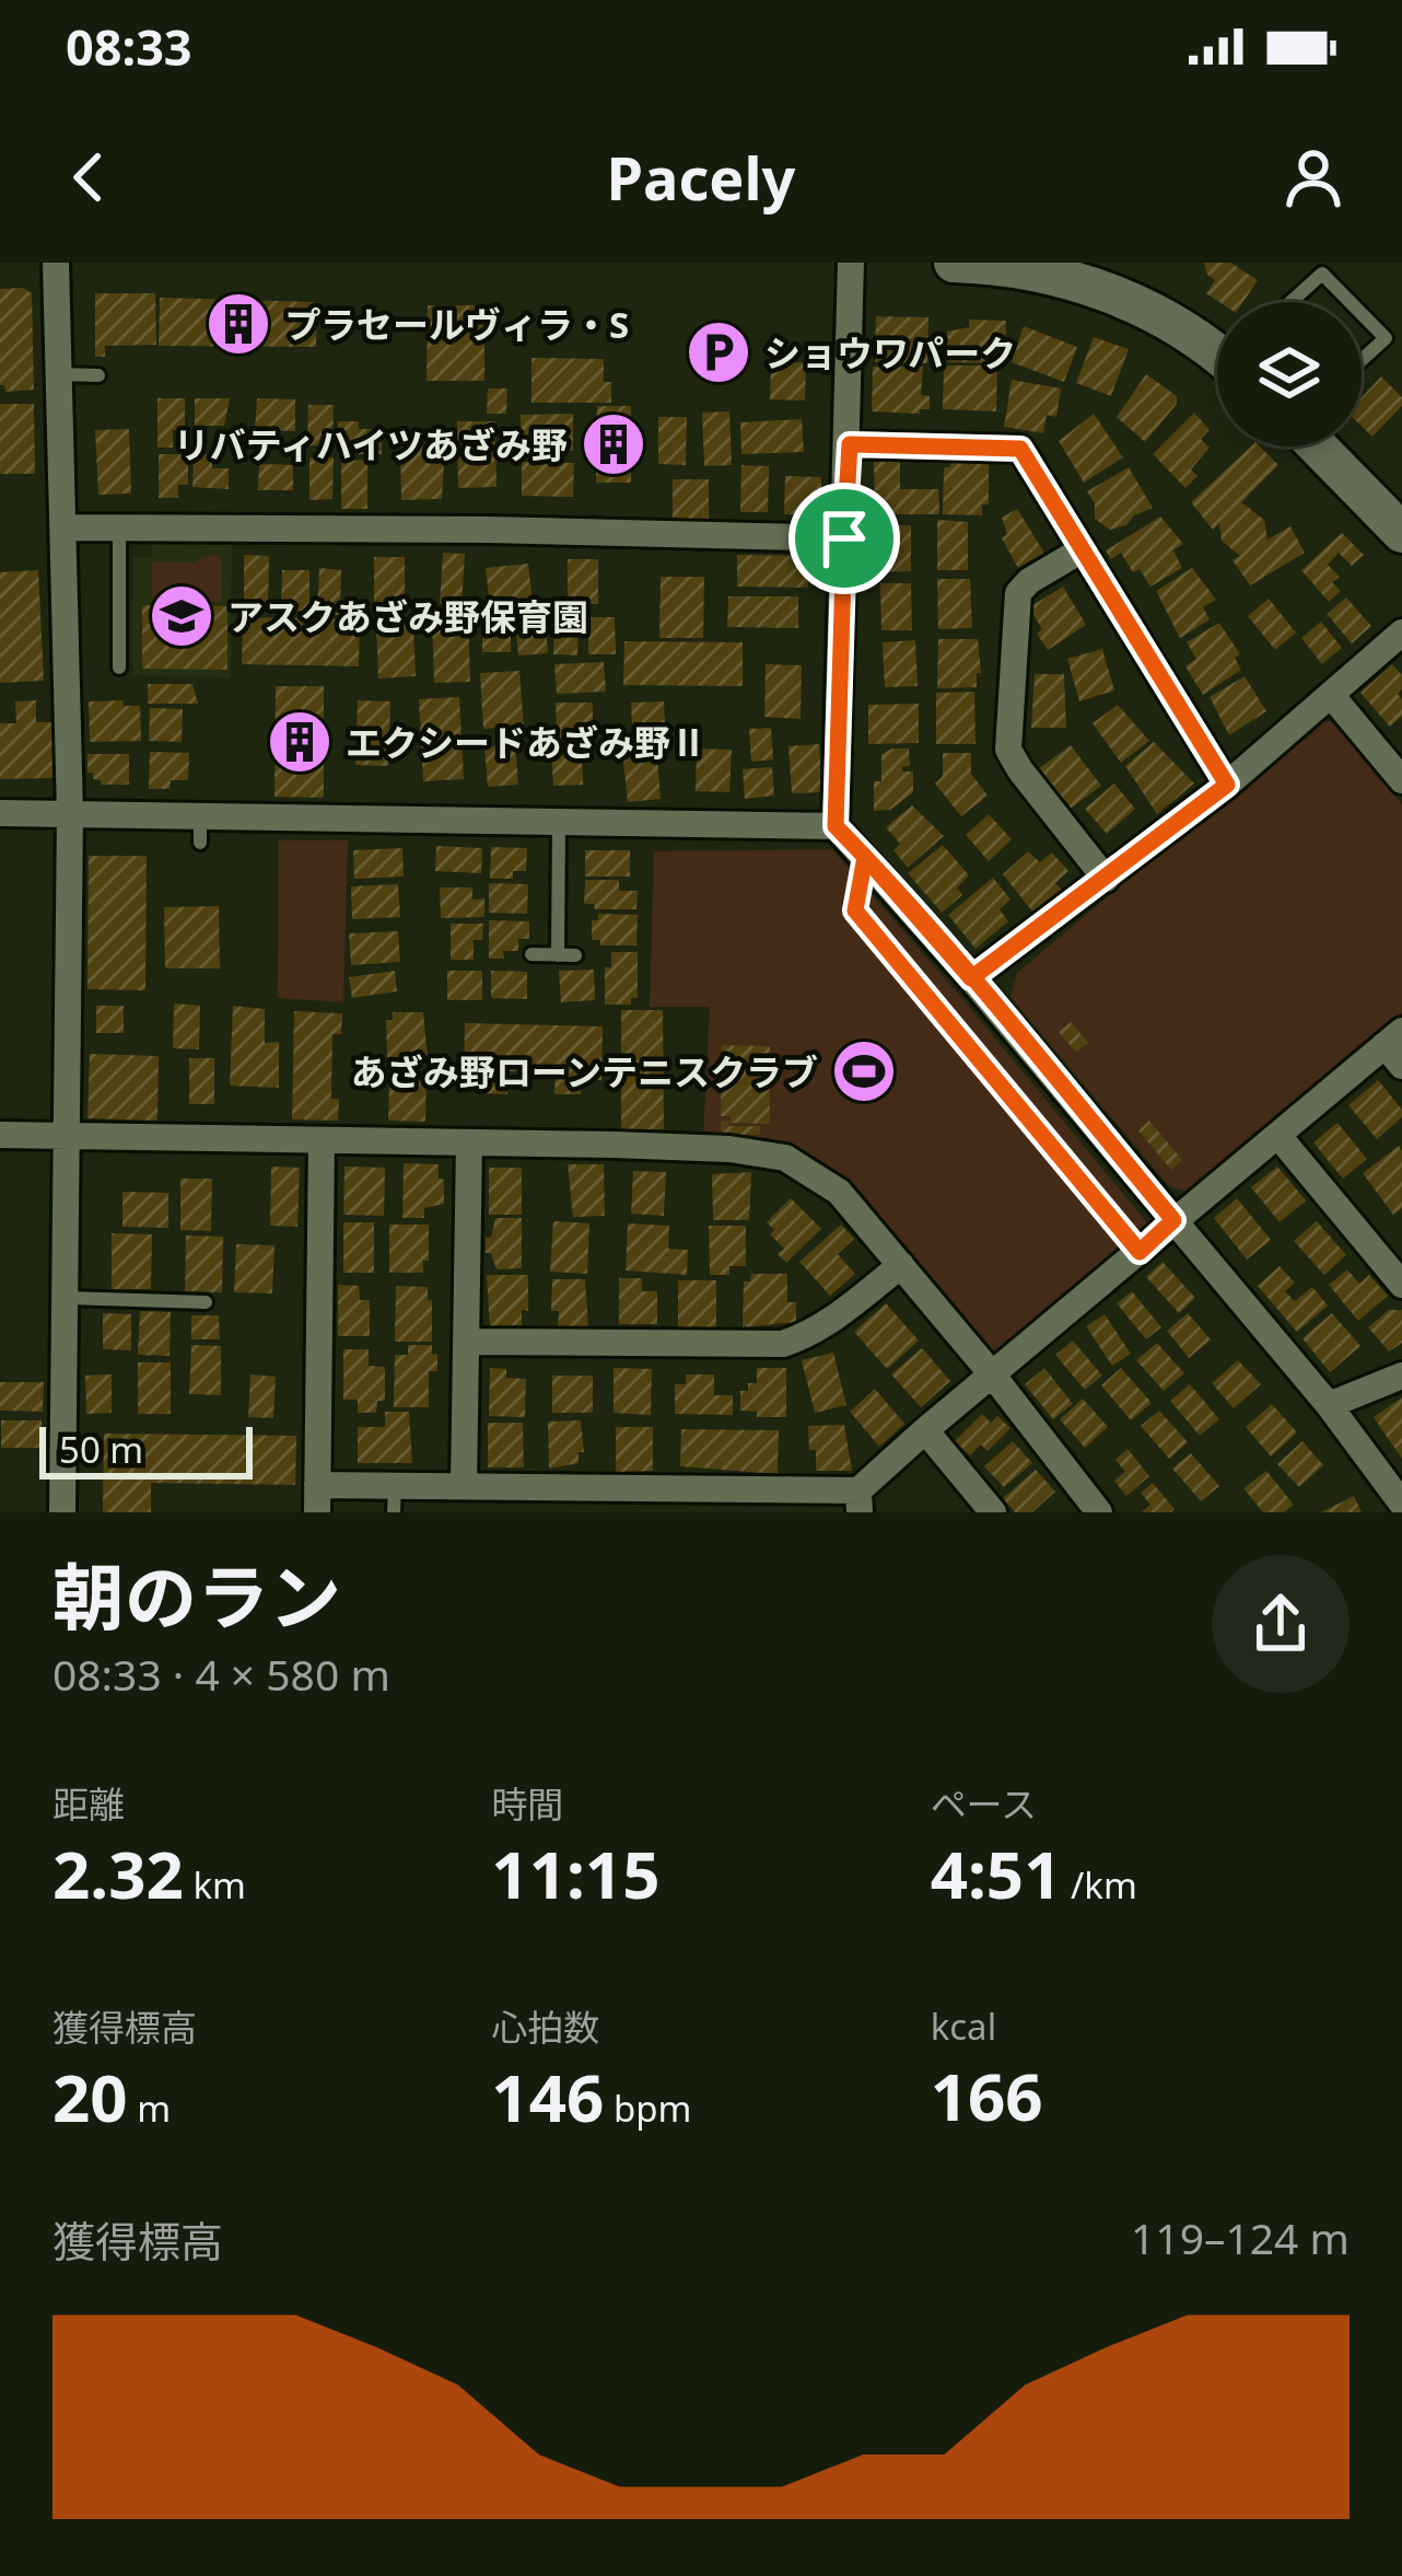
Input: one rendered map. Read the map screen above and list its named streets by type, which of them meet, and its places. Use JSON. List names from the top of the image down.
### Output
{
  "places": {
    "building": ["プラセールヴィラ・S", "リバティハイツあざみ野", "エクシードあざみ野Ⅱ"],
    "parking": ["ショウワパーク"],
    "school or university": ["アスクあざみ野保育園"],
    "sports": ["あざみ野ローンテニスクラブ"]
  },
  "scale_bar": "50 m",
  "page": {
    "status": "08:33",
    "header": "Pacely",
    "scale": "50 m",
    "heading": ["朝のラン", "08:33 · 4 × 580 m"],
    "stats": [
      ["距離", "2.32 km"],
      ["時間", "11:15"],
      ["ペース", "4:51 /km"],
      ["獲得標高", "20 m"],
      ["心拍数", "146 bpm"],
      ["kcal", "166"]
    ],
    "chart": ["獲得標高", "119–124 m"]
  }
}
